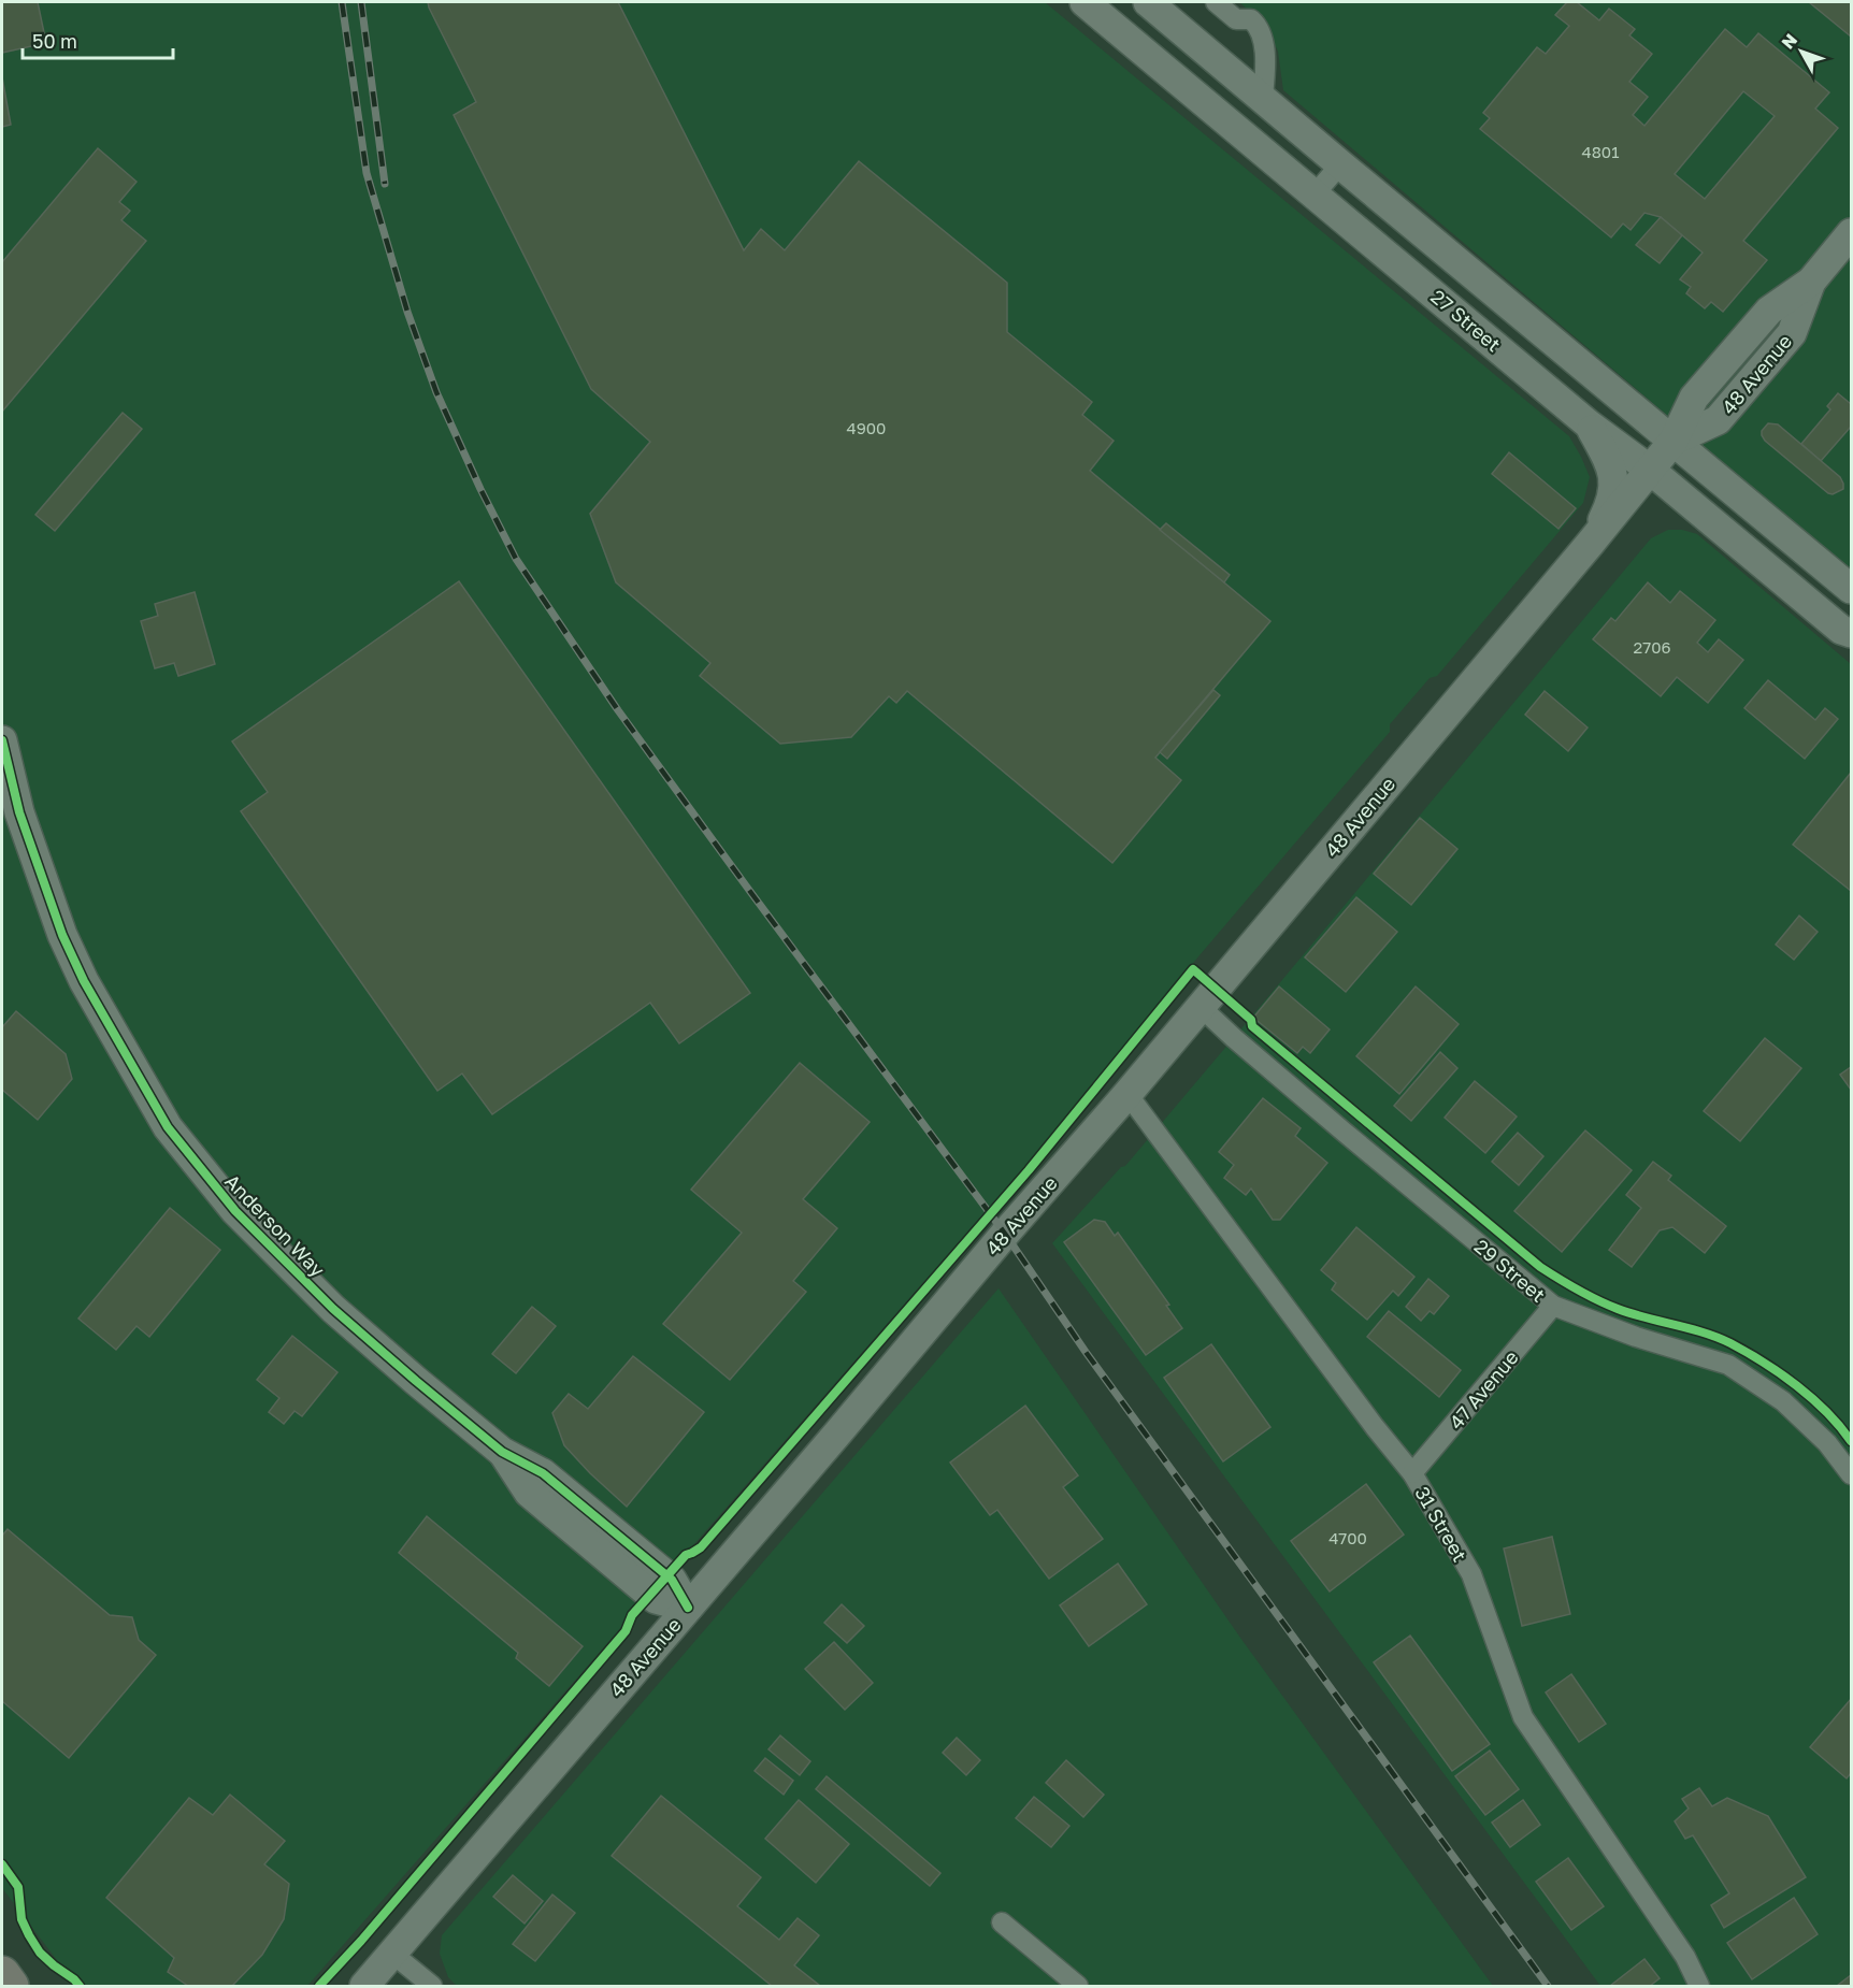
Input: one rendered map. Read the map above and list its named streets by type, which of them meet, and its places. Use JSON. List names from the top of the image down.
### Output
{
  "streets": {
    "main road": ["27 Street", "48 Avenue", "Anderson Way"],
    "street": ["29 Street", "47 Avenue", "31 Street"]
  },
  "crossings": [
    ["27 Street", "48 Avenue"],
    ["48 Avenue", "Anderson Way"],
    ["48 Avenue", "29 Street"],
    ["48 Avenue", "31 Street"],
    ["29 Street", "47 Avenue"],
    ["47 Avenue", "31 Street"]
  ],
  "house_numbers": [
    "4801",
    "4900",
    "2706",
    "4700"
  ],
  "scale_bar": "50 m",
  "north": "top left"
}
